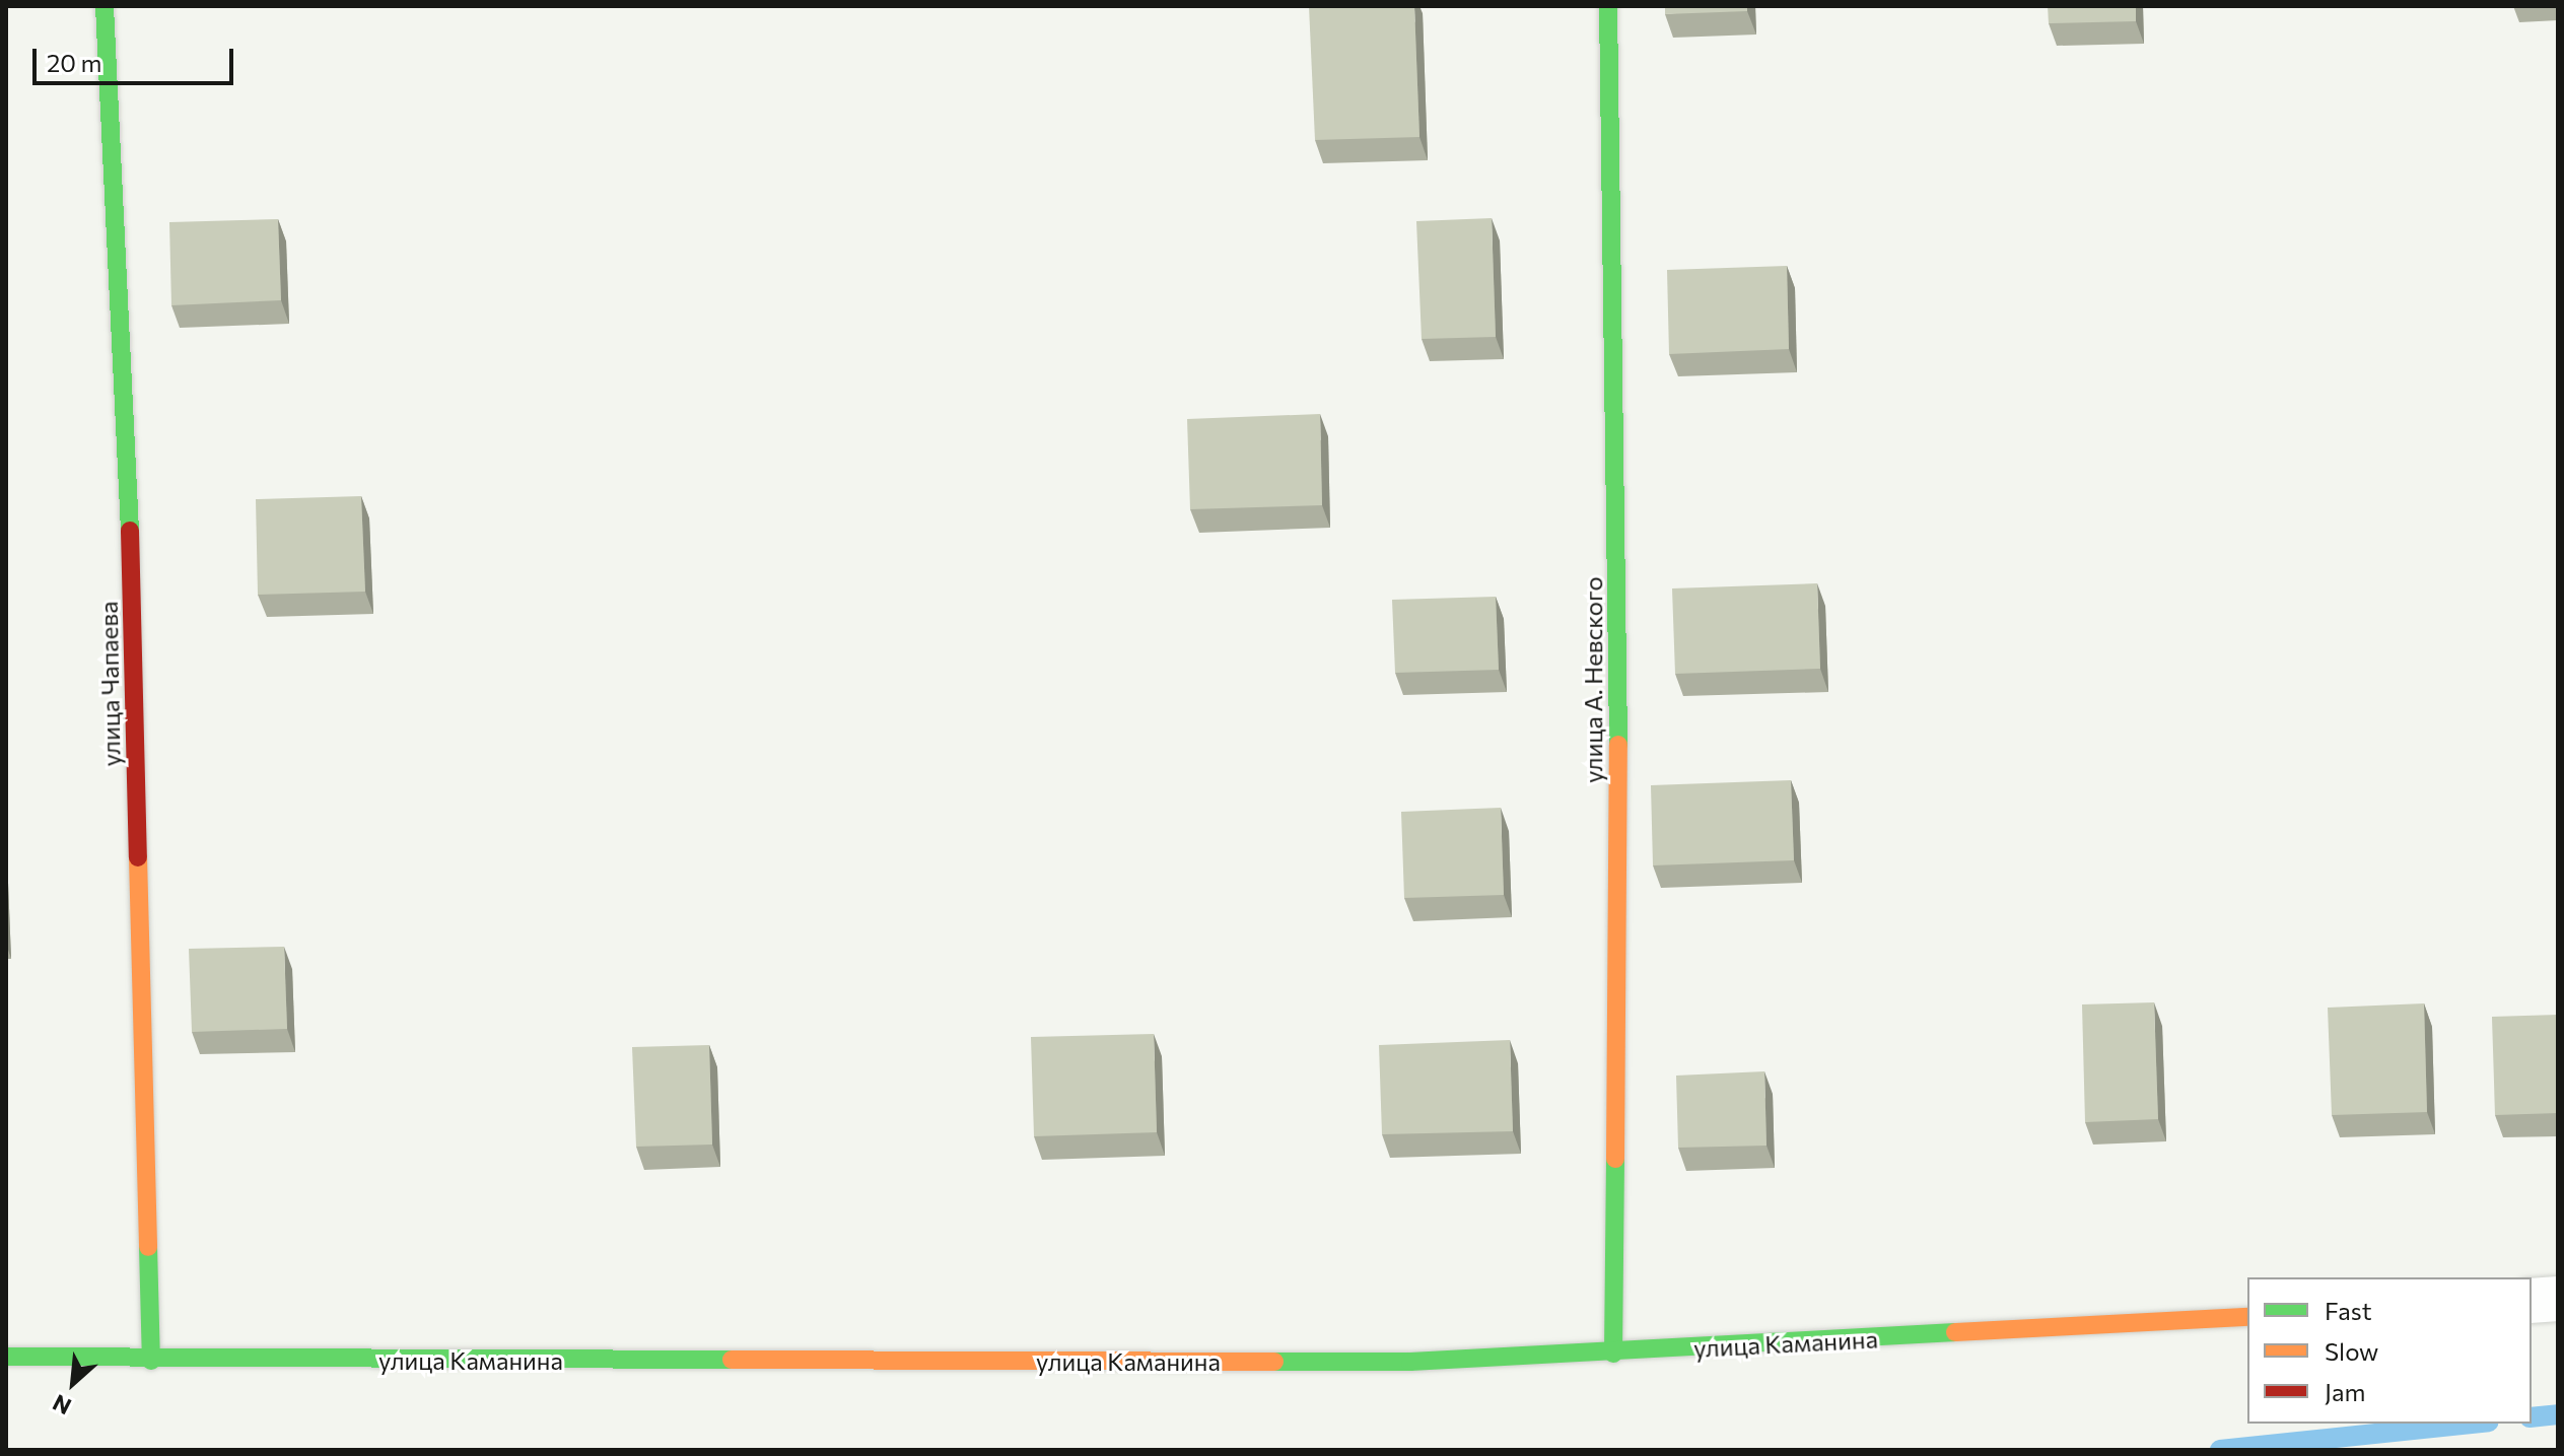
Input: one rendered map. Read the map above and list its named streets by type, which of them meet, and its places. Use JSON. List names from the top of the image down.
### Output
{
  "streets": {
    "street": ["улица А. Невского", "улица Чапаева", "улица Каманина"]
  },
  "crossings": [
    ["улица А. Невского", "улица Каманина"],
    ["улица Чапаева", "улица Каманина"]
  ],
  "legend": ["Fast", "Slow", "Jam"],
  "scale_bar": "20 m",
  "north": "bottom left"
}
